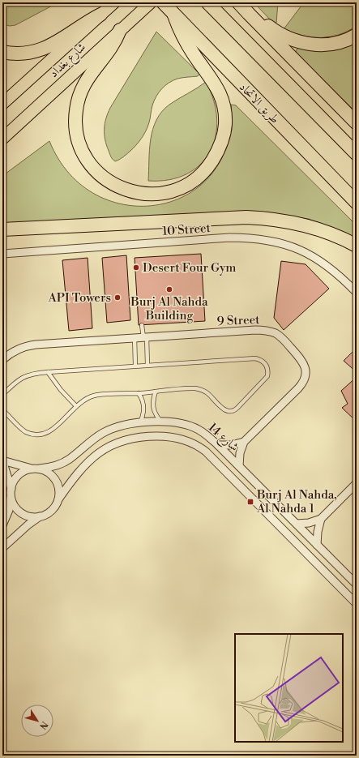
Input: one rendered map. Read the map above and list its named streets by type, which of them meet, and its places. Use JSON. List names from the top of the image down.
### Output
{
  "streets": {
    "highway": ["طريق الاتحاد"],
    "main road": ["شارع بغداد"],
    "street": ["10 Street", "9 Street", "شارع 14"]
  },
  "places": {
    "other": ["Desert Four Gym", "Burj Al Nahda Building", "API Towers"],
    "transit": ["Burj Al Nahda, Al Nahda 1"]
  },
  "north": "bottom right"
}
